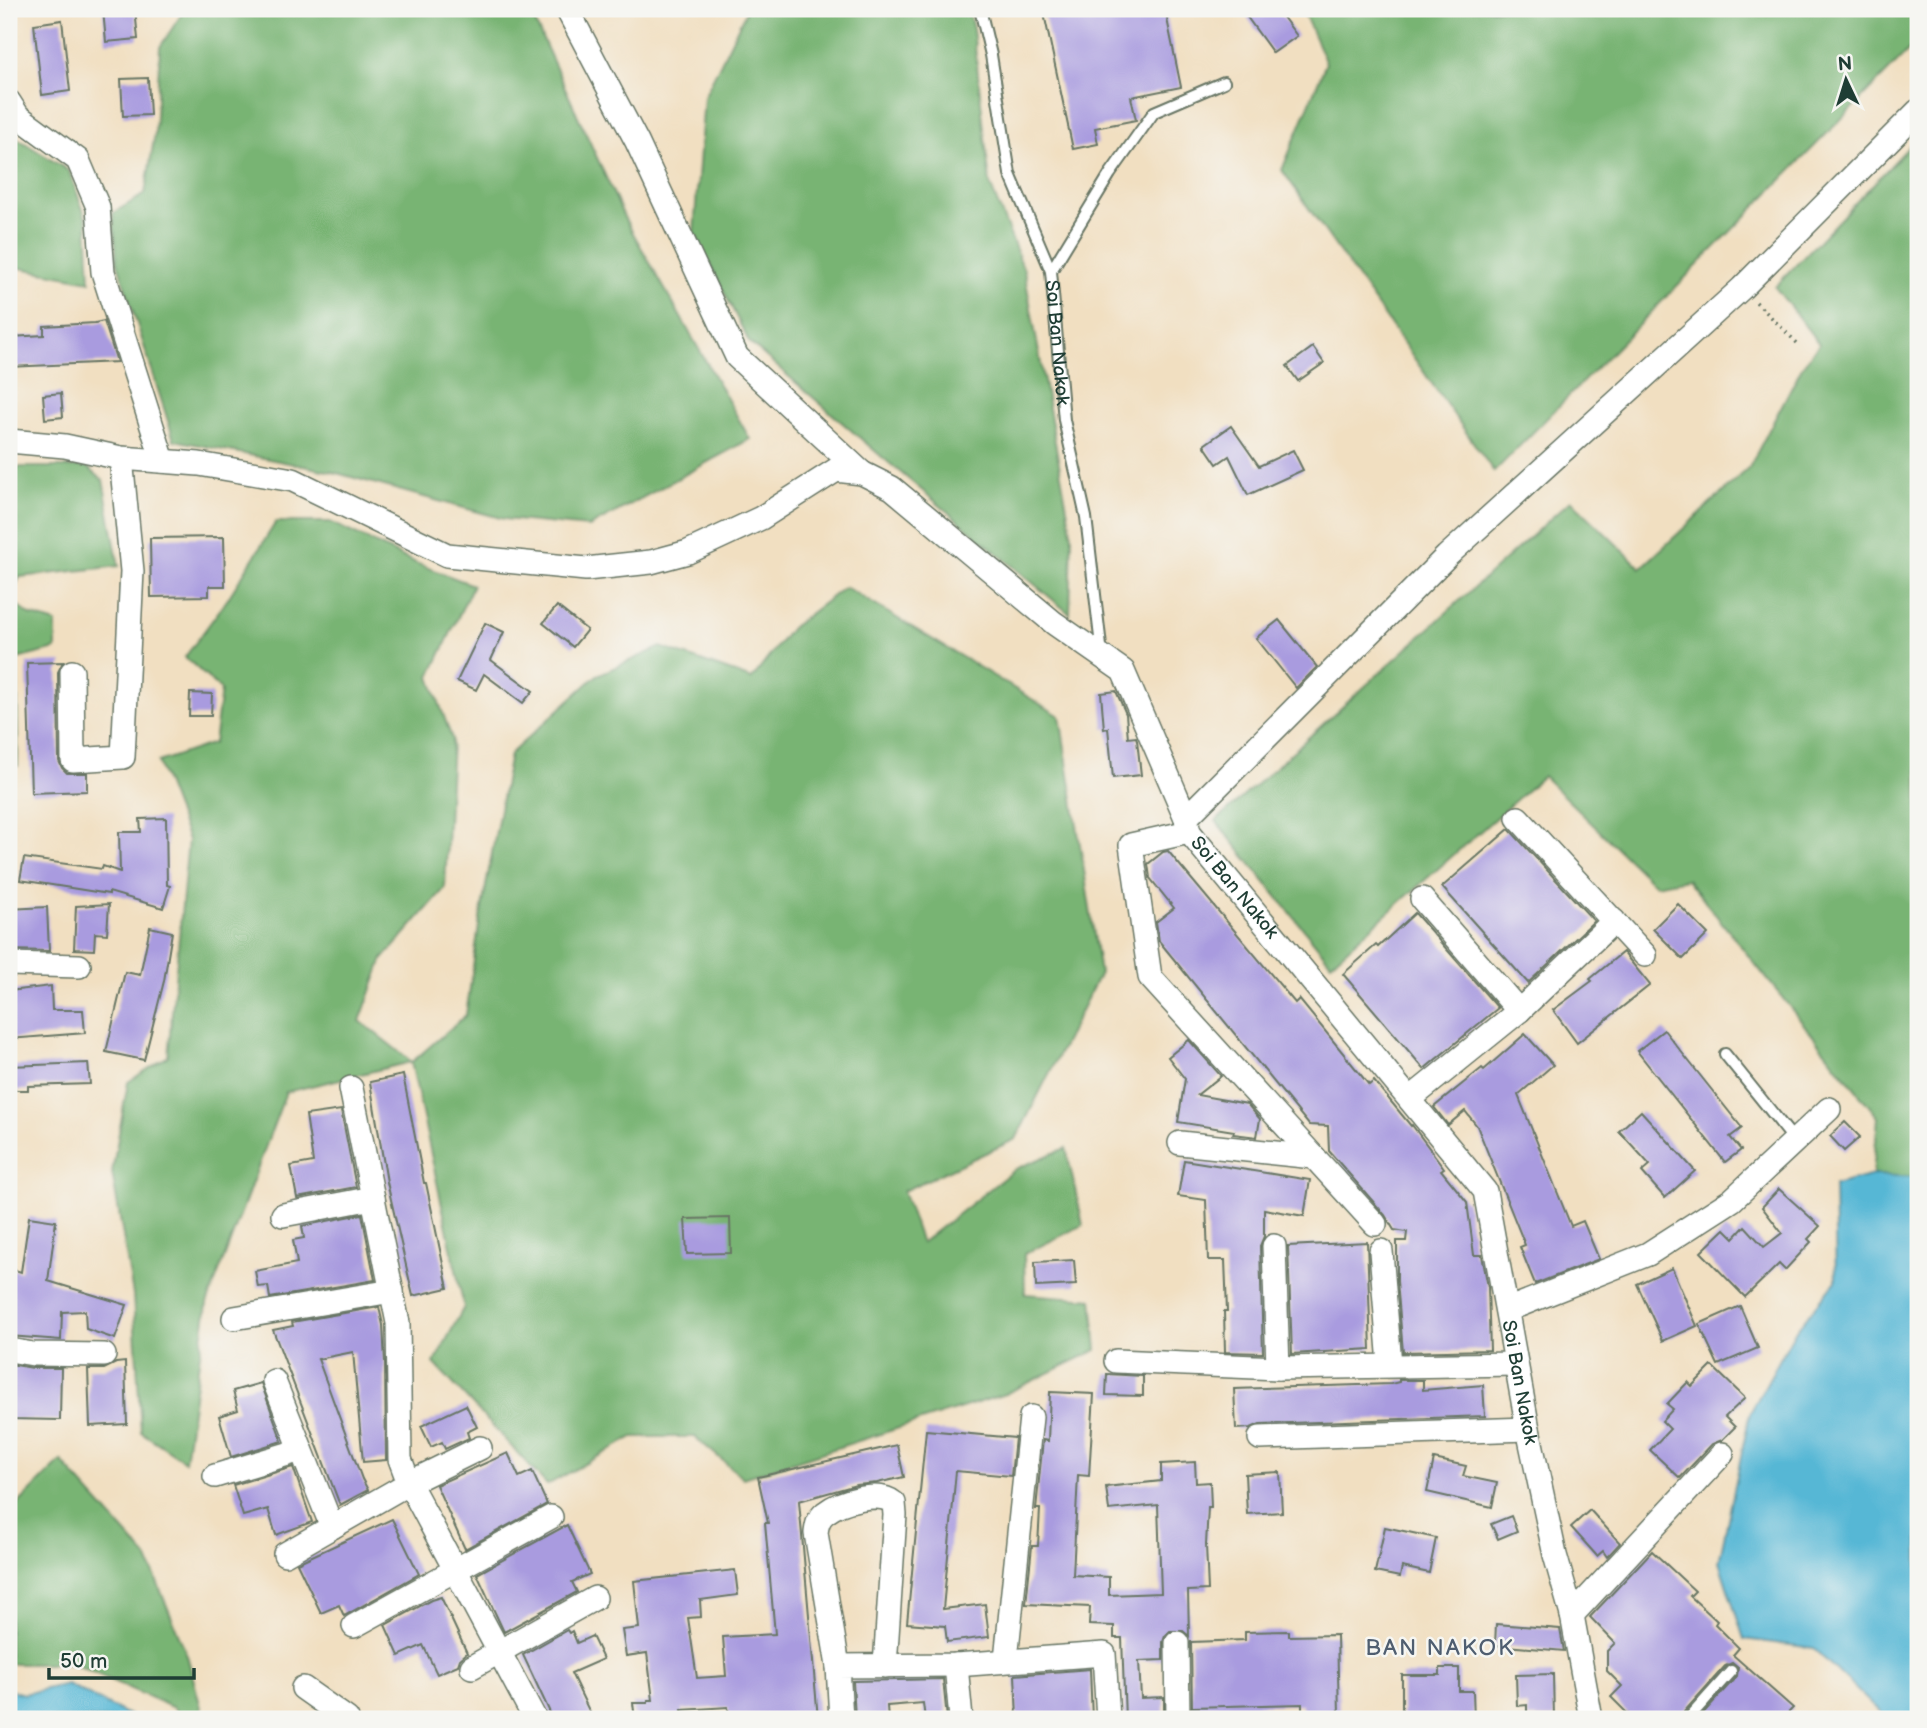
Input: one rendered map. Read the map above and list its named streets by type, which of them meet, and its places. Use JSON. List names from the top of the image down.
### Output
{
  "streets": {
    "street": ["Soi Ban Nakok"]
  },
  "districts": ["BAN NAKOK"],
  "scale_bar": "50 m",
  "north": "top"
}
